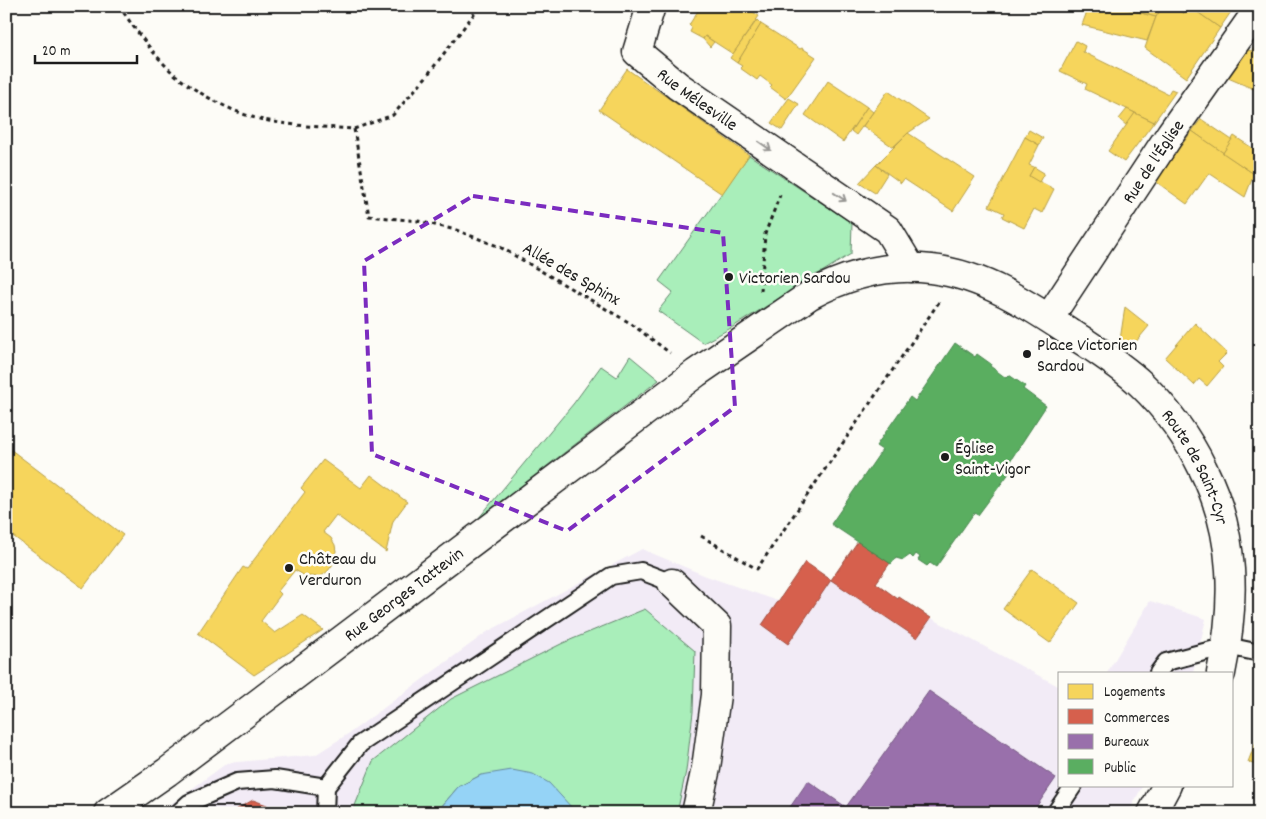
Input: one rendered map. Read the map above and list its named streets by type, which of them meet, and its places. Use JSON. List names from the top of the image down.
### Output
{
  "streets": {
    "main road": [
      "Rue Mélesville",
      "Rue de l'Église",
      "Route de Saint-Cyr",
      "Rue Georges Tattevin"
    ],
    "path": ["Allée des Sphinx"]
  },
  "crossings": [
    ["Rue Mélesville", "Route de Saint-Cyr"],
    ["Rue Mélesville", "Rue Georges Tattevin"],
    ["Rue de l'Église", "Route de Saint-Cyr"],
    ["Allée des Sphinx", "Rue Georges Tattevin"],
    ["Route de Saint-Cyr", "Rue Georges Tattevin"]
  ],
  "one_way": ["Rue Mélesville"],
  "places": [
    "Victorien Sardou",
    "Place Victorien Sardou",
    "Église Saint-Vigor",
    "Château du Verduron"
  ],
  "legend": [
    "Logements",
    "Commerces",
    "Bureaux",
    "Public"
  ],
  "scale_bar": "20 m"
}
